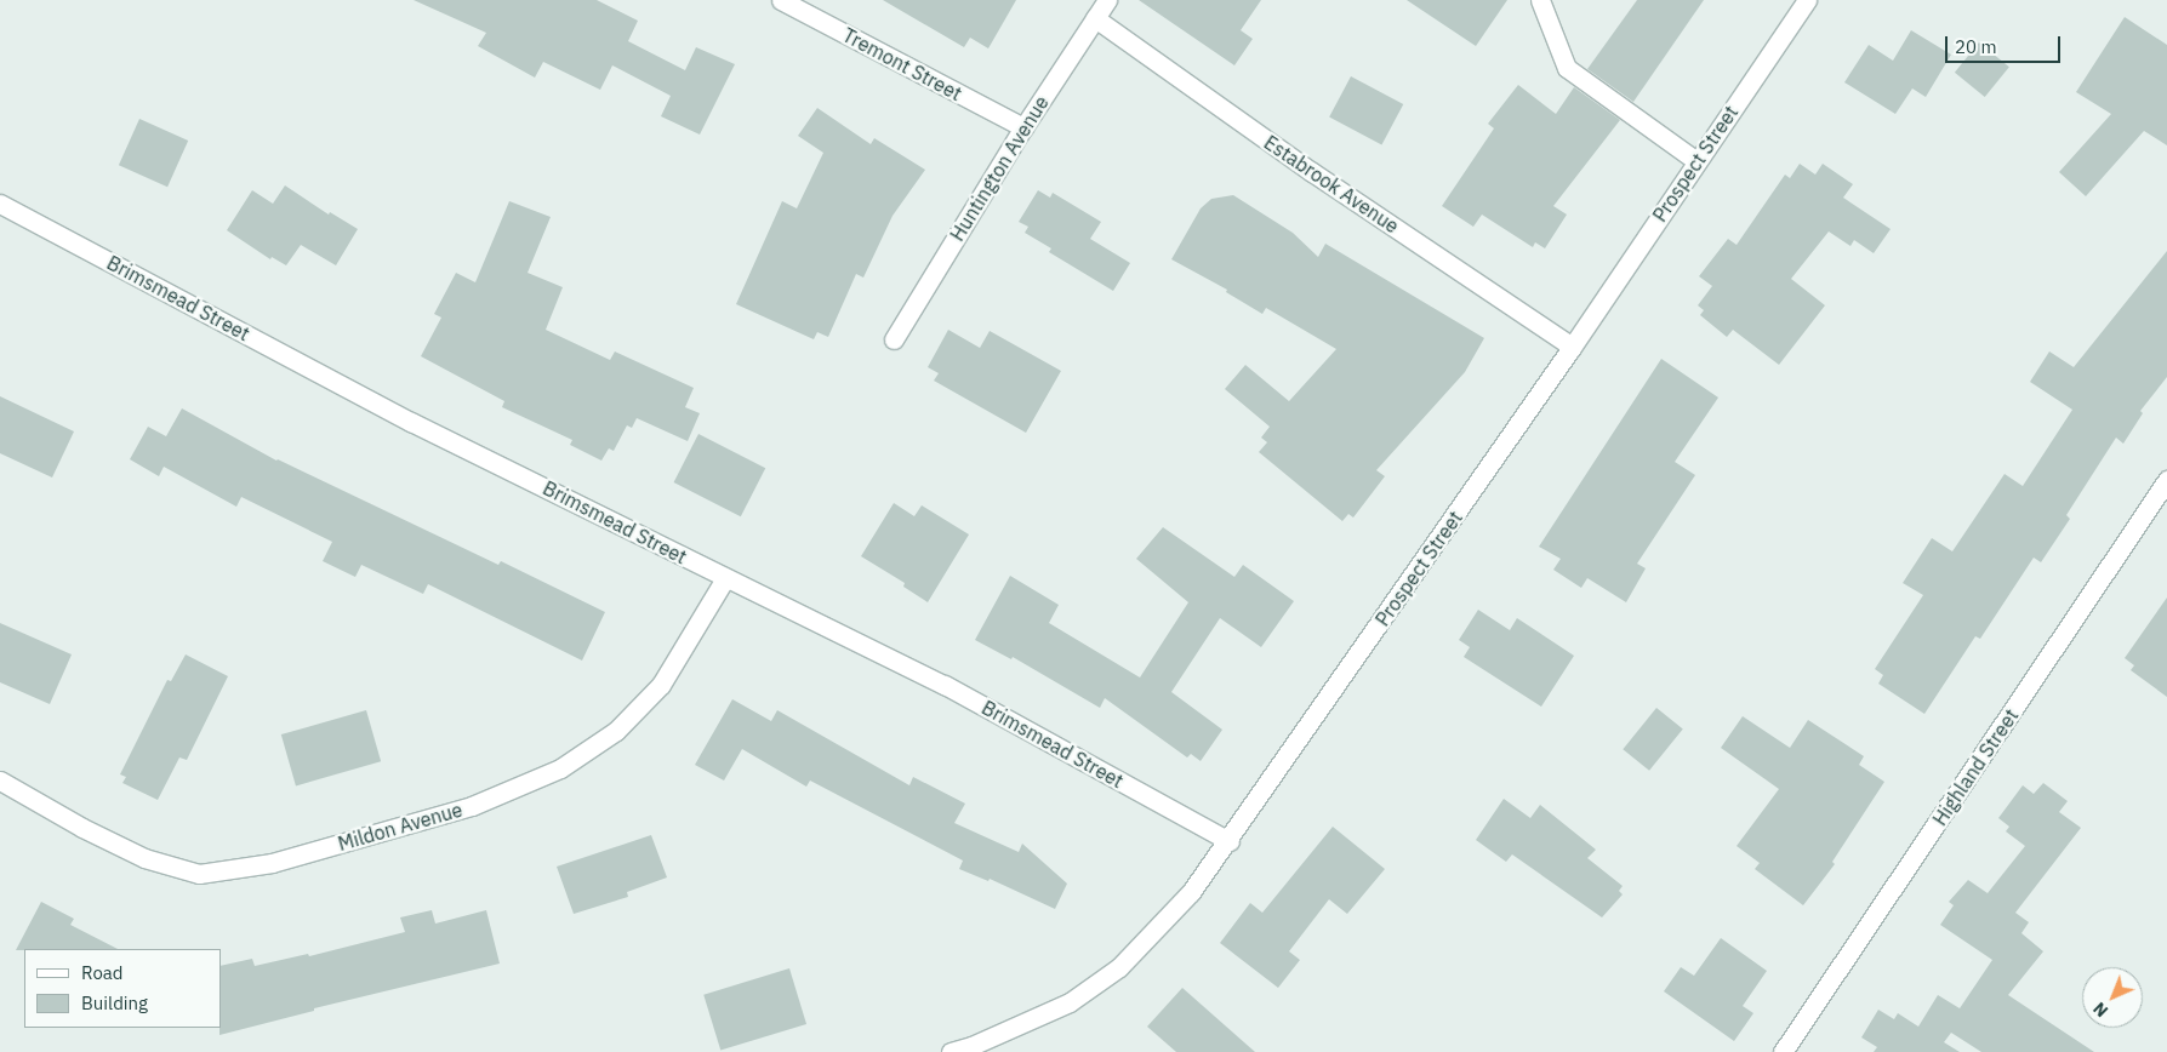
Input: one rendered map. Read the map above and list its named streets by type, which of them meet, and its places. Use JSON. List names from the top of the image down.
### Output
{
  "streets": {
    "street": [
      "Tremont Street",
      "Prospect Street",
      "Huntington Avenue",
      "Estabrook Avenue",
      "Brimsmead Street",
      "Highland Street",
      "Mildon Avenue"
    ]
  },
  "crossings": [
    ["Tremont Street", "Huntington Avenue"],
    ["Prospect Street", "Estabrook Avenue"],
    ["Prospect Street", "Brimsmead Street"],
    ["Huntington Avenue", "Estabrook Avenue"],
    ["Brimsmead Street", "Mildon Avenue"]
  ],
  "legend": ["Road", "Building"],
  "scale_bar": "20 m",
  "north": "bottom left"
}
